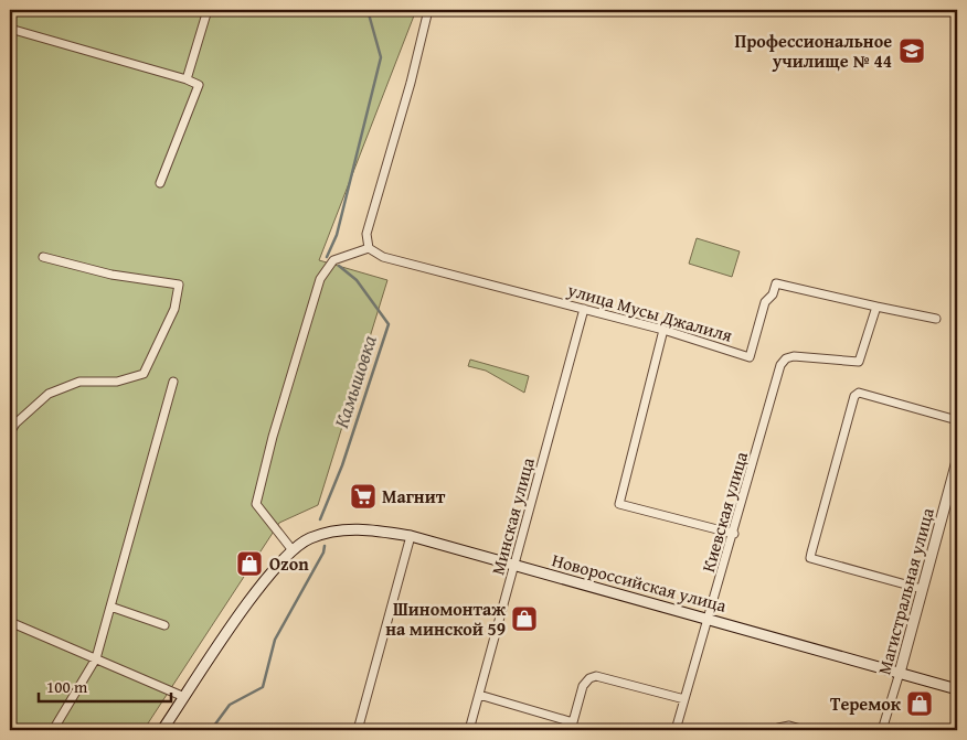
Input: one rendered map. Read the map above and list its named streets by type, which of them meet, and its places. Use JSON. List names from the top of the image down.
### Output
{
  "streets": {
    "main road": ["Новороссийская улица", "Магистральная улица"],
    "street": ["улица Мусы Джалиля", "Киевская улица", "Минская улица"]
  },
  "crossings": [
    ["улица Мусы Джалиля", "Киевская улица"],
    ["улица Мусы Джалиля", "Минская улица"],
    ["Киевская улица", "Новороссийская улица"],
    ["Минская улица", "Новороссийская улица"],
    ["Новороссийская улица", "Магистральная улица"]
  ],
  "water": ["Камышовка"],
  "places": {
    "school or university": ["Профессиональное училище № 44"],
    "supermarket": ["Магнит"],
    "shop": ["Ozon", "Шиномонтаж на минской 59", "Теремок"]
  },
  "scale_bar": "100 m"
}
